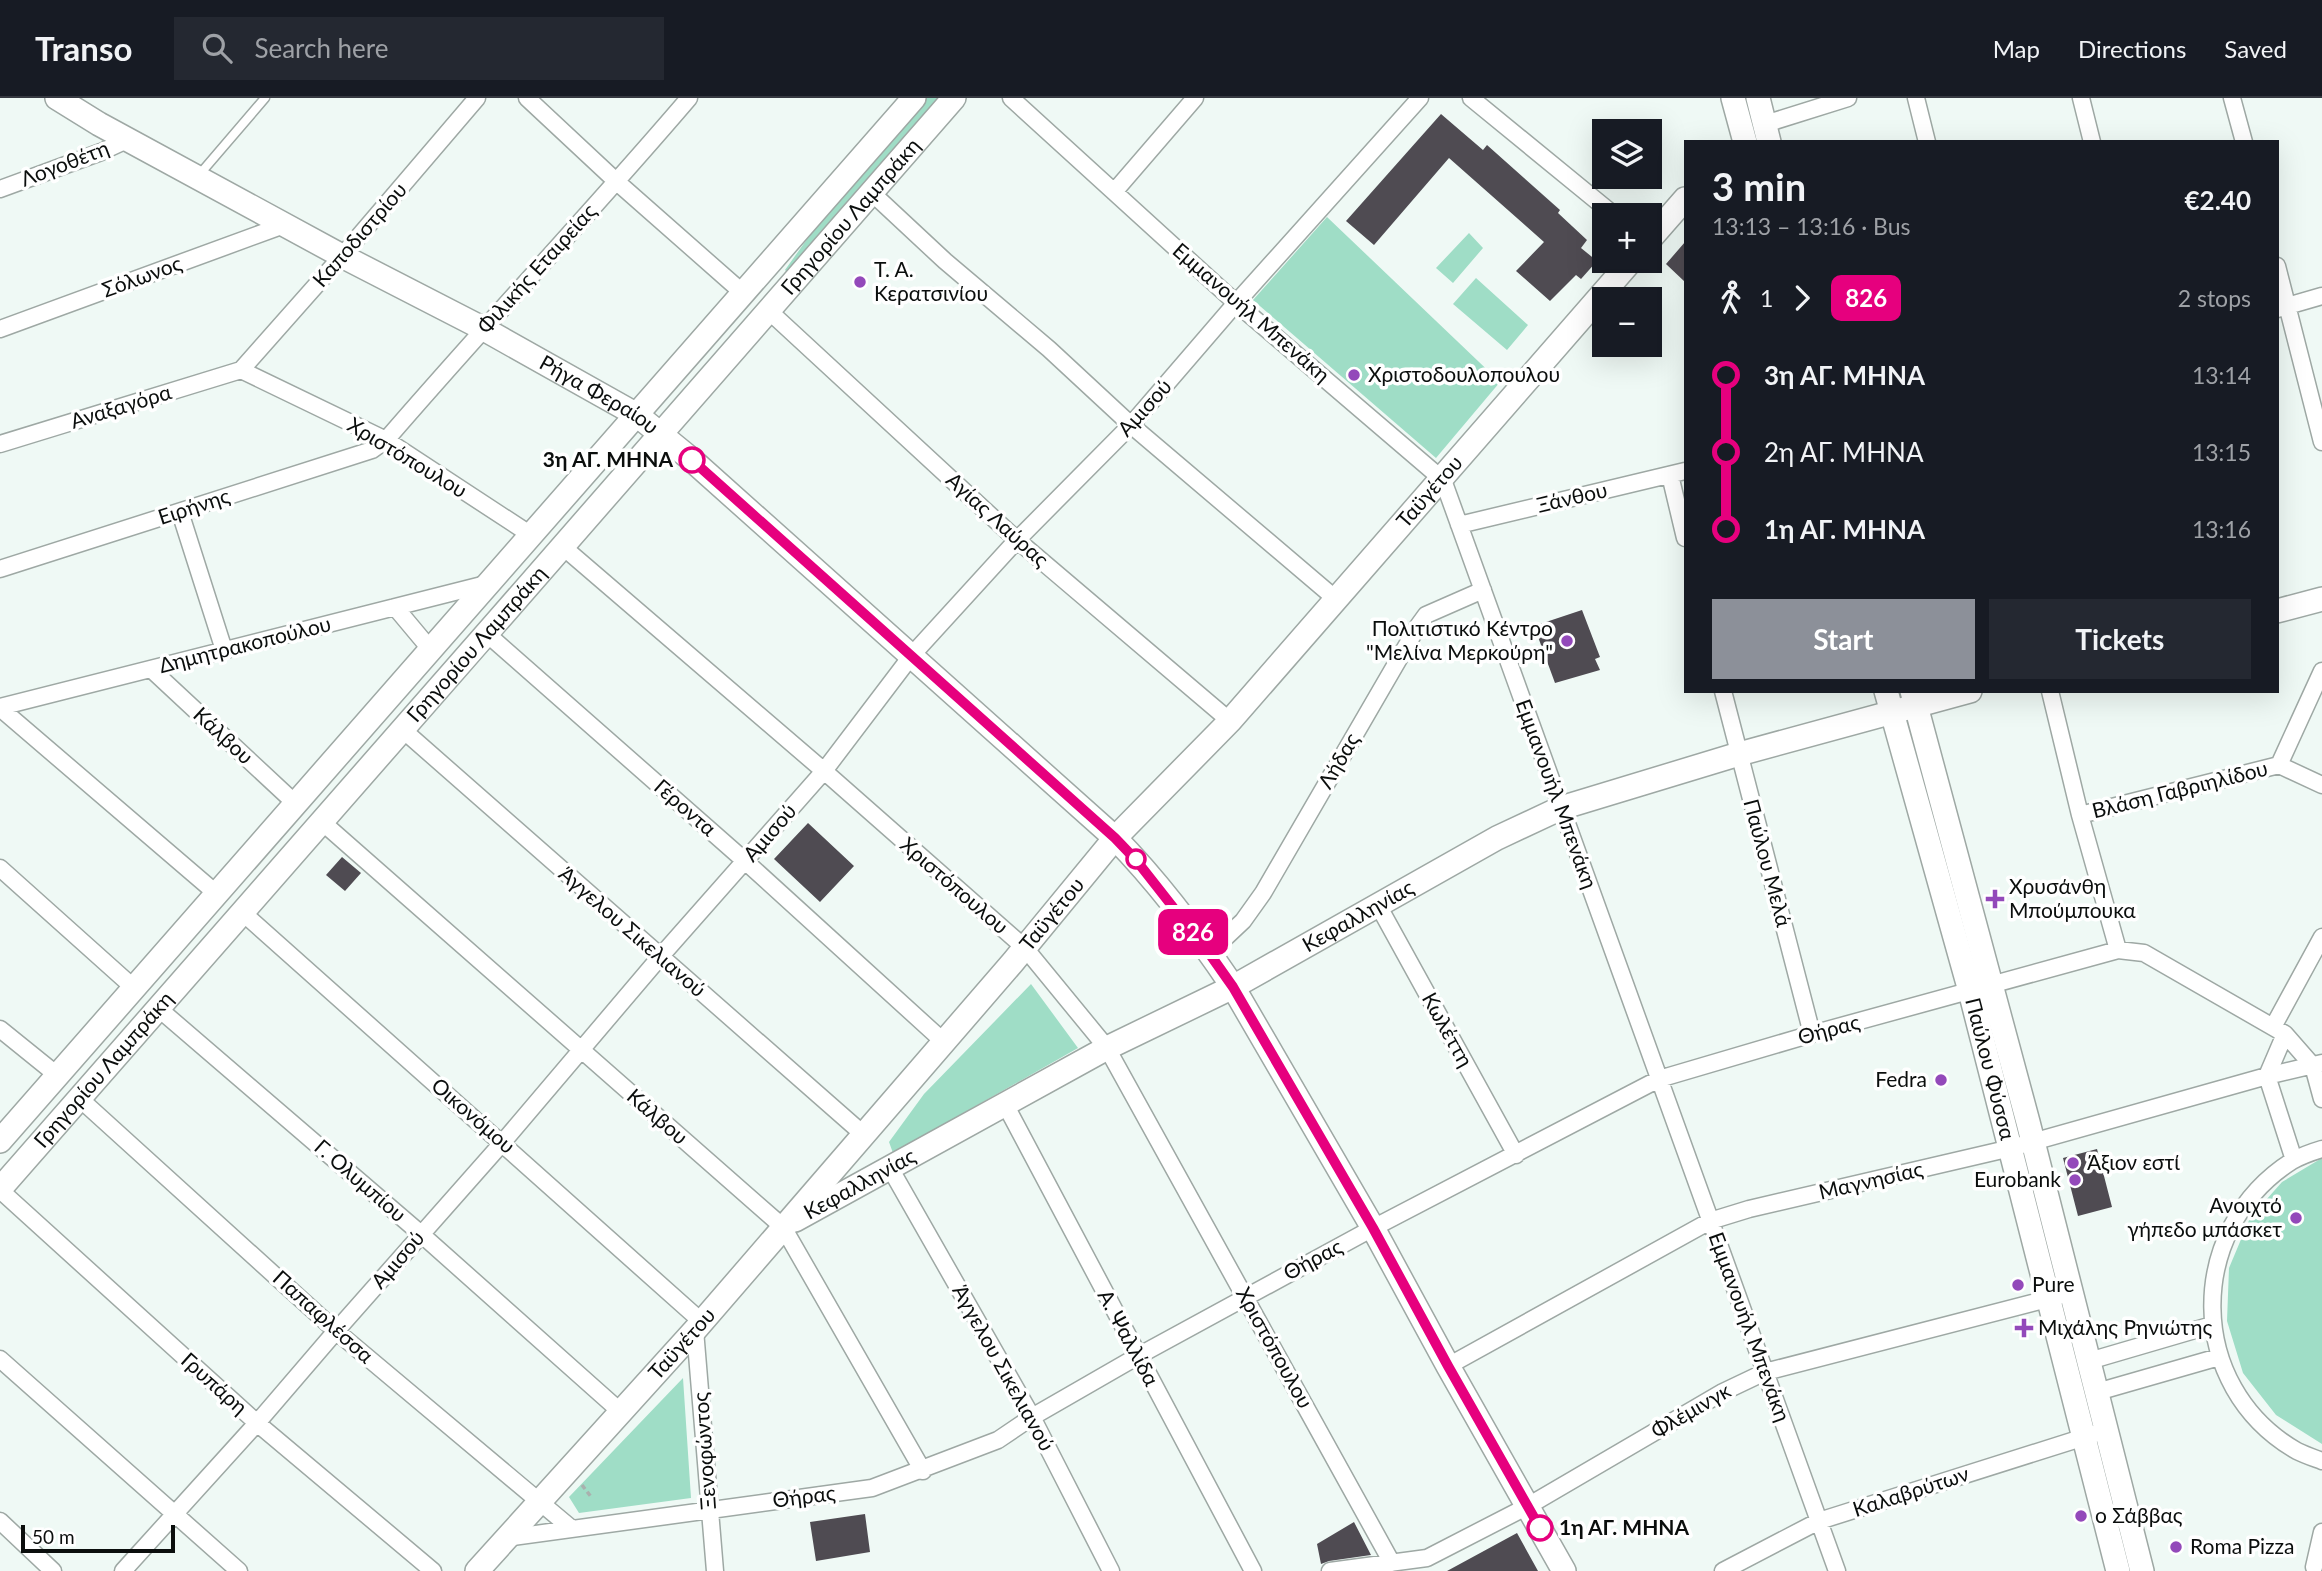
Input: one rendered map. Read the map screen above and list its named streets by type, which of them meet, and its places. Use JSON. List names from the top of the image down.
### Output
{
  "streets": {
    "street": [
      "Λογοθέτη",
      "Γρηγορίου Λαμπράκη",
      "Καποδιστρίου",
      "Φιλικής Εταιρείας",
      "Σόλωνος",
      "Εμμανουήλ Μπενάκη",
      "Ρήγα Φεραίου",
      "Αναξαγόρα",
      "Αμισού",
      "Χριστόπουλου",
      "Ταϋγέτου",
      "Ξάνθου",
      "Ειρήνης",
      "Αγίας Λαύρας",
      "Δημητρακοπούλου",
      "Κάλβου",
      "Λήδας",
      "Βλάση Γαβριηλίδου",
      "Γέροντα",
      "Παύλου Μελά",
      "Κεφαλληνίας",
      "Άγγελου Σικελιανού",
      "Κωλέττη",
      "Θήρας",
      "Παύλου Φύσσα",
      "Οικονόμου",
      "Γ. Ολυμπίου",
      "Μαγνησίας",
      "Παπαφλέσσα",
      "Α. Ψαλλίδα",
      "Γρυπάρη",
      "Φλέμινγκ",
      "Ξενοφώντος",
      "Καλαβρύτων"
    ]
  },
  "crossings": [
    ["Λογοθέτη", "Ρήγα Φεραίου"],
    ["Γρηγορίου Λαμπράκη", "Ρήγα Φεραίου"],
    ["Γρηγορίου Λαμπράκη", "Χριστόπουλου"],
    ["Γρηγορίου Λαμπράκη", "Αγίας Λαύρας"],
    ["Γρηγορίου Λαμπράκη", "Δημητρακοπούλου"],
    ["Γρηγορίου Λαμπράκη", "Κάλβου"],
    ["Γρηγορίου Λαμπράκη", "Γέροντα"],
    ["Γρηγορίου Λαμπράκη", "Άγγελου Σικελιανού"],
    ["Γρηγορίου Λαμπράκη", "Οικονόμου"],
    ["Γρηγορίου Λαμπράκη", "Γ. Ολυμπίου"],
    ["Γρηγορίου Λαμπράκη", "Παπαφλέσσα"],
    ["Γρηγορίου Λαμπράκη", "Γρυπάρη"],
    ["Καποδιστρίου", "Ρήγα Φεραίου"],
    ["Καποδιστρίου", "Αναξαγόρα"],
    ["Καποδιστρίου", "Χριστόπουλου"],
    ["Φιλικής Εταιρείας", "Ρήγα Φεραίου"],
    ["Φιλικής Εταιρείας", "Χριστόπουλου"],
    ["Φιλικής Εταιρείας", "Ειρήνης"],
    ["Σόλωνος", "Ρήγα Φεραίου"],
    ["Εμμανουήλ Μπενάκη", "Αμισού"],
    ["Εμμανουήλ Μπενάκη", "Ταϋγέτου"],
    ["Εμμανουήλ Μπενάκη", "Ξάνθου"],
    ["Εμμανουήλ Μπενάκη", "Λήδας"],
    ["Εμμανουήλ Μπενάκη", "Κεφαλληνίας"],
    ["Εμμανουήλ Μπενάκη", "Θήρας"],
    ["Εμμανουήλ Μπενάκη", "Μαγνησίας"],
    ["Εμμανουήλ Μπενάκη", "Φλέμινγκ"],
    ["Εμμανουήλ Μπενάκη", "Καλαβρύτων"],
    ["Ρήγα Φεραίου", "Αμισού"],
    ["Ρήγα Φεραίου", "Ταϋγέτου"],
    ["Ρήγα Φεραίου", "Λήδας"],
    ["Ρήγα Φεραίου", "Κεφαλληνίας"],
    ["Ρήγα Φεραίου", "Θήρας"],
    ["Ρήγα Φεραίου", "Μαγνησίας"],
    ["Ρήγα Φεραίου", "Φλέμινγκ"],
    ["Αναξαγόρα", "Χριστόπουλου"],
    ["Αμισού", "Χριστόπουλου"],
    ["Αμισού", "Αγίας Λαύρας"],
    ["Αμισού", "Κάλβου"],
    ["Αμισού", "Γέροντα"],
    ["Αμισού", "Άγγελου Σικελιανού"],
    ["Αμισού", "Οικονόμου"],
    ["Αμισού", "Γ. Ολυμπίου"],
    ["Αμισού", "Παπαφλέσσα"],
    ["Αμισού", "Γρυπάρη"],
    ["Χριστόπουλου", "Ταϋγέτου"],
    ["Χριστόπουλου", "Ειρήνης"],
    ["Χριστόπουλου", "Κεφαλληνίας"],
    ["Χριστόπουλου", "Θήρας"],
    ["Χριστόπουλου", "Φλέμινγκ"],
    ["Ταϋγέτου", "Αγίας Λαύρας"],
    ["Ταϋγέτου", "Κάλβου"],
    ["Ταϋγέτου", "Γέροντα"],
    ["Ταϋγέτου", "Κεφαλληνίας"],
    ["Ταϋγέτου", "Άγγελου Σικελιανού"],
    ["Ταϋγέτου", "Θήρας"],
    ["Ταϋγέτου", "Οικονόμου"],
    ["Ταϋγέτου", "Γ. Ολυμπίου"],
    ["Ταϋγέτου", "Παπαφλέσσα"],
    ["Ταϋγέτου", "Ξενοφώντος"],
    ["Δημητρακοπούλου", "Κάλβου"],
    ["Κάλβου", "Κεφαλληνίας"],
    ["Κάλβου", "Θήρας"],
    ["Παύλου Μελά", "Κεφαλληνίας"],
    ["Παύλου Μελά", "Θήρας"],
    ["Κεφαλληνίας", "Άγγελου Σικελιανού"],
    ["Κεφαλληνίας", "Κωλέττη"],
    ["Κεφαλληνίας", "Παύλου Φύσσα"],
    ["Κεφαλληνίας", "Α. Ψαλλίδα"],
    ["Άγγελου Σικελιανού", "Θήρας"],
    ["Κωλέττη", "Θήρας"],
    ["Θήρας", "Παύλου Φύσσα"],
    ["Θήρας", "Παπαφλέσσα"],
    ["Θήρας", "Α. Ψαλλίδα"],
    ["Θήρας", "Ξενοφώντος"],
    ["Παύλου Φύσσα", "Μαγνησίας"],
    ["Παύλου Φύσσα", "Φλέμινγκ"],
    ["Παύλου Φύσσα", "Καλαβρύτων"],
    ["Οικονόμου", "Ξενοφώντος"]
  ],
  "places": {
    "other": [
      "Τ. Α. Κερατσινίου",
      "Χριστοδουλοπουλου",
      "3η ΑΓ. ΜΗΝΑ",
      "Πολιτιστικό Κέντρο \"Μελίνα Μερκούρη\"",
      "Fedra",
      "Άξιον εστί",
      "Eurobank",
      "Ανοιχτό γήπεδο μπάσκετ",
      "Pure",
      "ο Σάββας",
      "1η ΑΓ. ΜΗΝΑ",
      "Roma Pizza"
    ],
    "health": ["Χρυσάνθη Μπούμπουκα", "Μιχάλης Ρηνιώτης"]
  },
  "lines": ["bus line 826"],
  "scale_bar": "50 m",
  "page": {
    "header": "Transo",
    "search": "Search here",
    "nav": ["Map", "Directions", "Saved"],
    "on_map": "826",
    "map_buttons": ["+", "−"],
    "heading": ["3 min", "13:13 – 13:16 · Bus", "€2.40"],
    "legs": ["1", "826", "2 stops"],
    "list": [
      {
        "name": "3η ΑΓ. ΜΗΝΑ",
        "value": "13:14"
      },
      {
        "name": "2η ΑΓ. ΜΗΝΑ",
        "value": "13:15"
      },
      {
        "name": "1η ΑΓ. ΜΗΝΑ",
        "value": "13:16"
      }
    ],
    "buttons": ["Start", "Tickets"],
    "scale": "50 m"
  }
}
